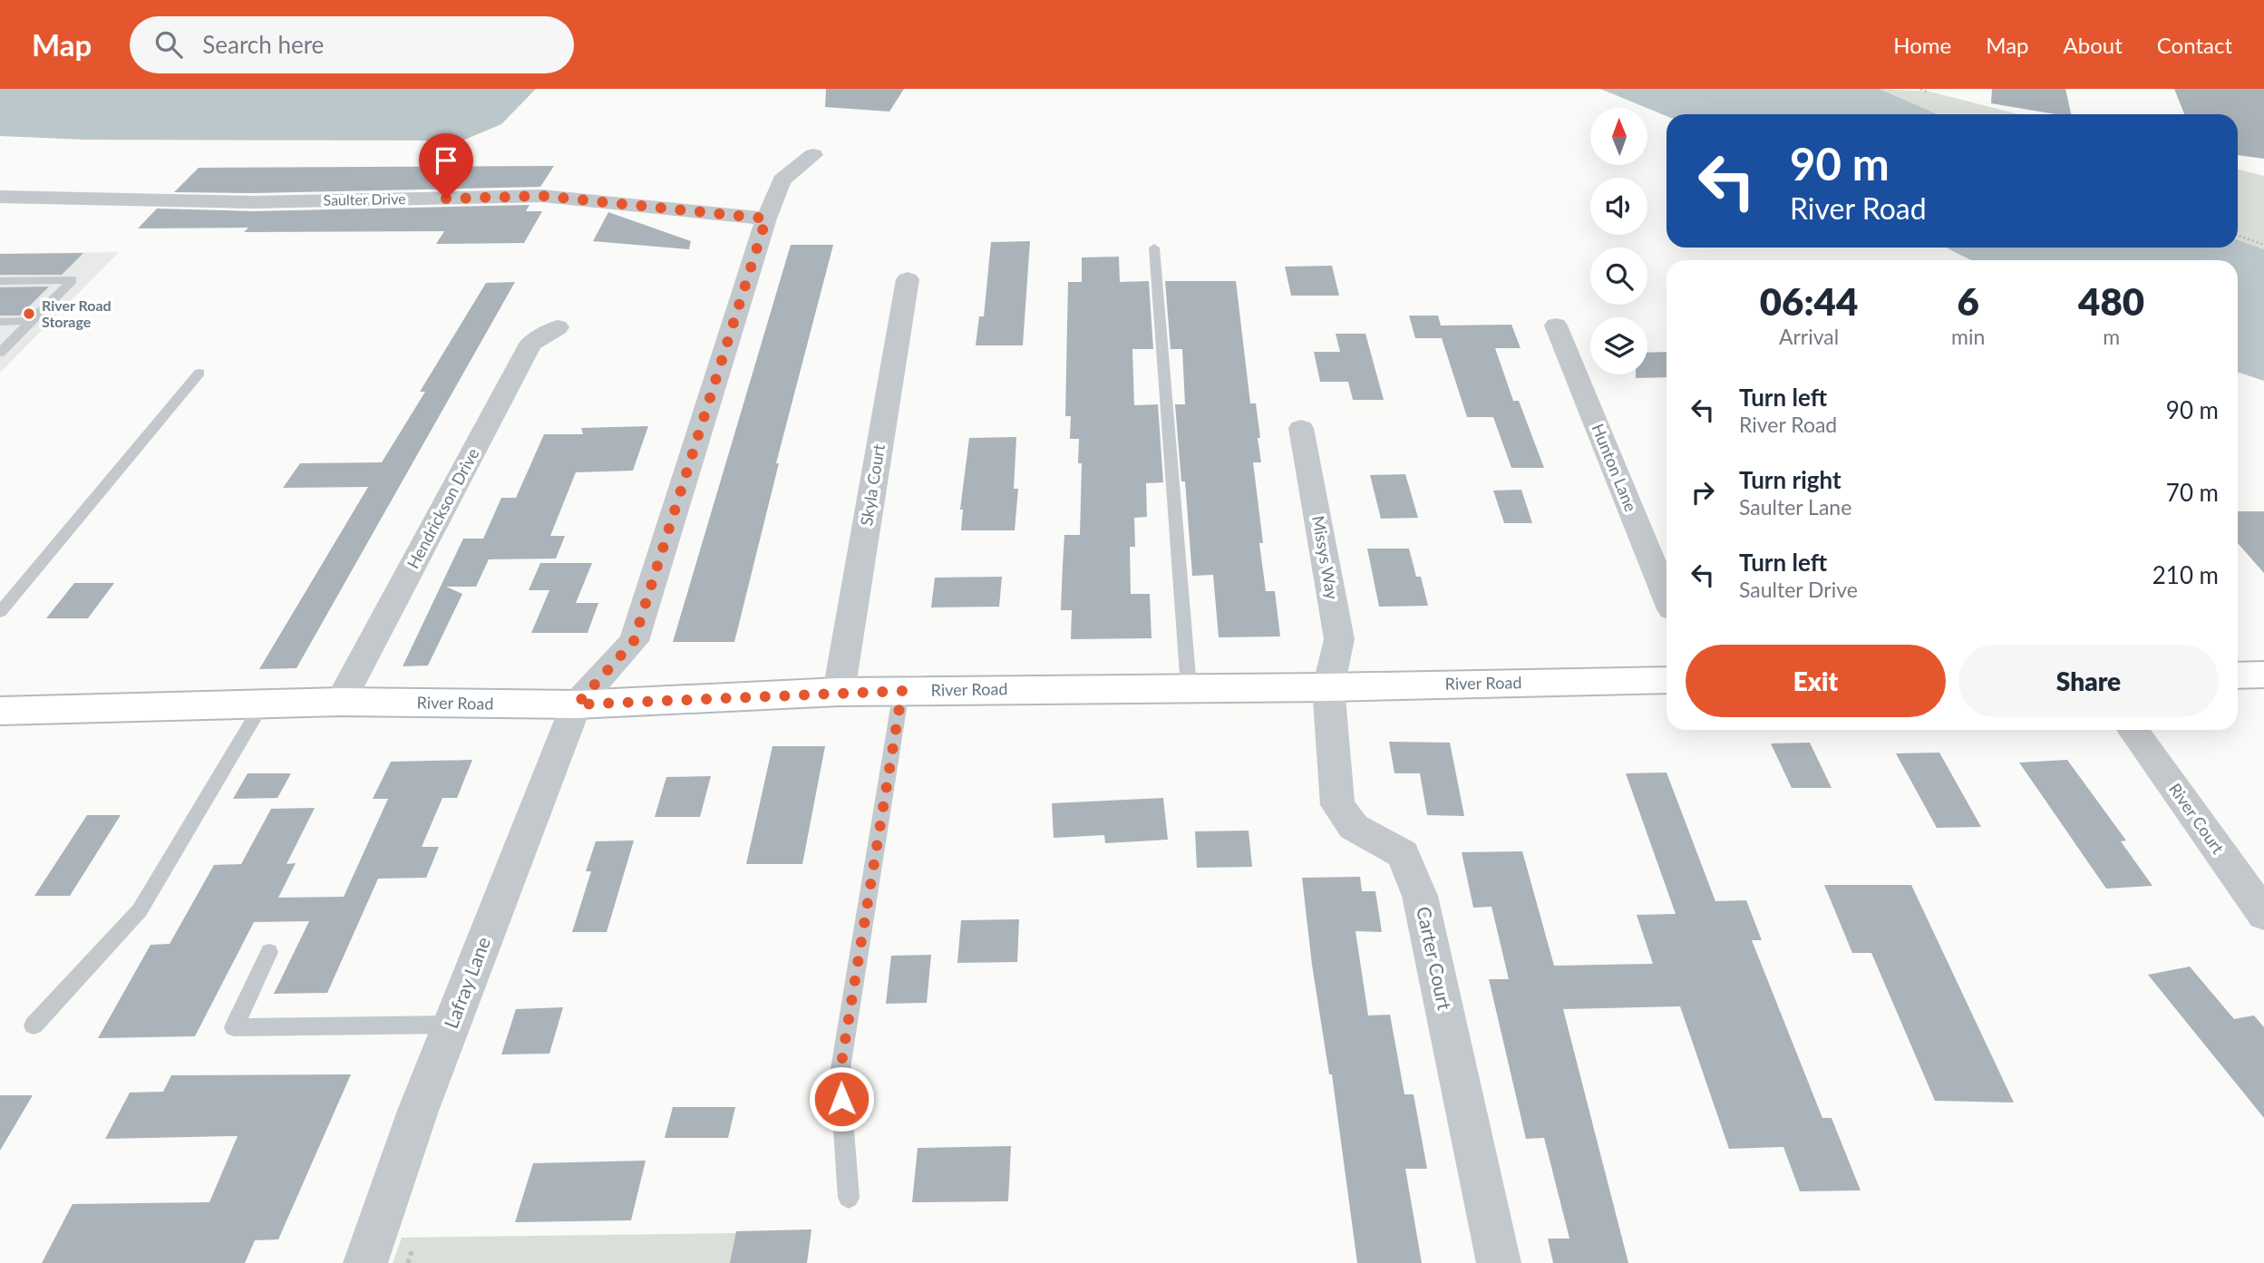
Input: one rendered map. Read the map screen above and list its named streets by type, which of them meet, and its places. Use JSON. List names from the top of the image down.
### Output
{
  "streets": {
    "street": [
      "Saulter Drive",
      "Hunton Lane",
      "Skyla Court",
      "Hendrickson Drive",
      "Missys Way",
      "River Road",
      "River Court",
      "Carter Court",
      "Lafray Lane"
    ]
  },
  "crossings": [
    ["Skyla Court", "River Road"],
    ["Hendrickson Drive", "River Road"],
    ["Missys Way", "River Road"],
    ["Missys Way", "Carter Court"],
    ["River Road", "Carter Court"],
    ["River Road", "Lafray Lane"]
  ],
  "places": ["River Road Storage"],
  "north": "top",
  "page": {
    "header": "Map",
    "search": "Search here",
    "nav": [
      "Home",
      "Map",
      "About",
      "Contact"
    ],
    "turn": ["90 m", "River Road"],
    "eta": [
      "06:44",
      "Arrival",
      "6",
      "min",
      "480",
      "m"
    ],
    "list": [
      {
        "name": "Turn left",
        "note": "River Road",
        "value": "90 m"
      },
      {
        "name": "Turn right",
        "note": "Saulter Lane",
        "value": "70 m"
      },
      {
        "name": "Turn left",
        "note": "Saulter Drive",
        "value": "210 m"
      }
    ],
    "buttons": ["Exit", "Share"]
  }
}
